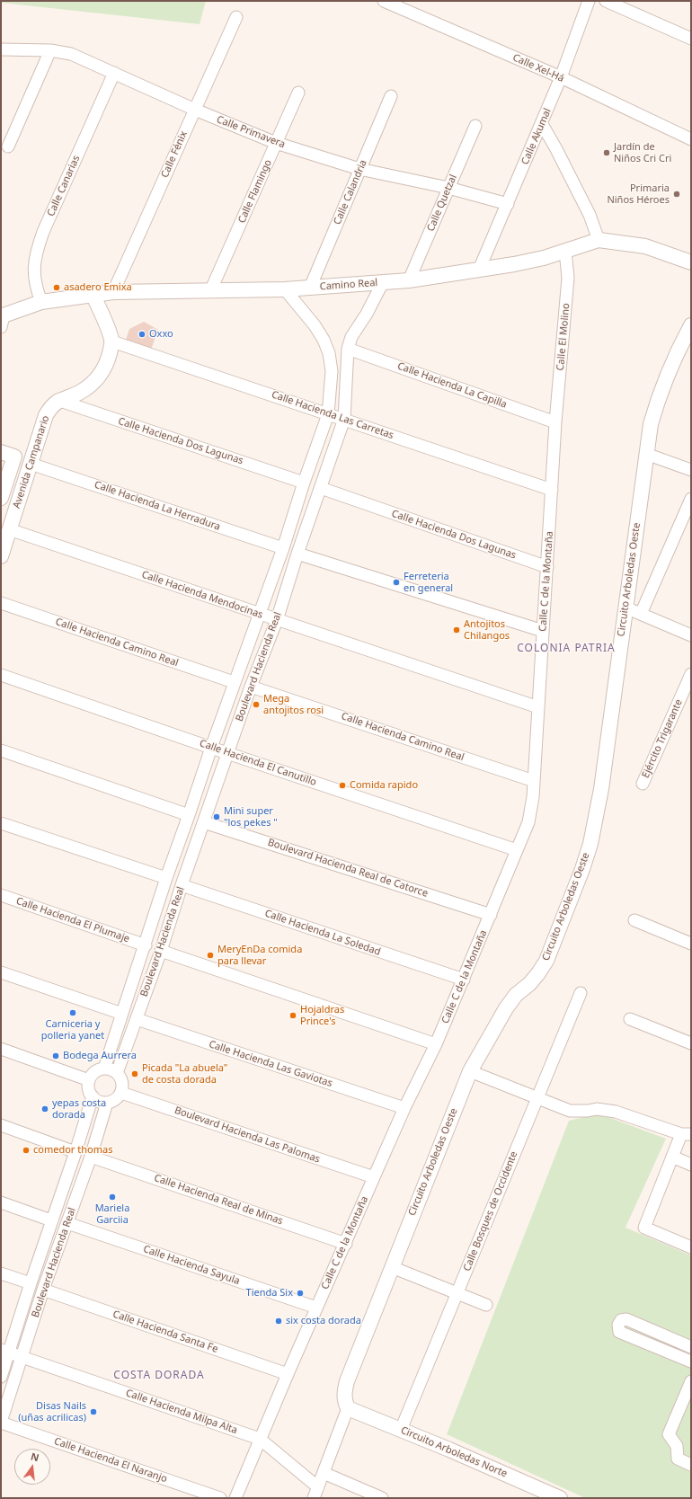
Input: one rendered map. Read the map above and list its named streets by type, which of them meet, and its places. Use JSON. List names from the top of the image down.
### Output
{
  "streets": {
    "street": [
      "Calle Xel-Há",
      "Calle Primavera",
      "Calle Akumal",
      "Calle Fénix",
      "Calle Canarias",
      "Calle Flamingo",
      "Calle Calandria",
      "Calle Quetzal",
      "Camino Real",
      "Calle El Molino",
      "Calle Hacienda La Capilla",
      "Calle Hacienda Las Carretas",
      "Calle Hacienda Dos Lagunas",
      "Avenida Campanario",
      "Calle Hacienda La Herradura",
      "Circuito Arboledas Oeste",
      "Calle C de la Montaña",
      "Calle Hacienda Mendocinas",
      "Calle Hacienda Camino Real",
      "Boulevard Hacienda Real",
      "Ejército Trigarante",
      "Calle Hacienda El Canutillo",
      "Boulevard Hacienda Real de Catorce",
      "Calle Hacienda El Plumaje",
      "Calle Hacienda La Soledad",
      "Calle Hacienda Las Gaviotas",
      "Boulevard Hacienda Las Palomas",
      "Calle Hacienda Real de Minas",
      "Calle Bosques de Occidente",
      "Calle Hacienda Sayula",
      "Calle Hacienda Santa Fe",
      "Calle Hacienda Milpa Alta",
      "Circuito Arboledas Norte",
      "Calle Hacienda El Naranjo"
    ]
  },
  "crossings": [
    ["Calle Xel-Há", "Calle Akumal"],
    ["Calle Primavera", "Calle Akumal"],
    ["Calle Primavera", "Calle Fénix"],
    ["Calle Primavera", "Calle Canarias"],
    ["Calle Primavera", "Calle Flamingo"],
    ["Calle Primavera", "Calle Calandria"],
    ["Calle Primavera", "Calle Quetzal"],
    ["Calle Akumal", "Camino Real"],
    ["Calle Fénix", "Camino Real"],
    ["Calle Canarias", "Camino Real"],
    ["Calle Flamingo", "Camino Real"],
    ["Calle Calandria", "Camino Real"],
    ["Calle Quetzal", "Camino Real"],
    ["Camino Real", "Calle El Molino"],
    ["Camino Real", "Boulevard Hacienda Real"],
    ["Calle El Molino", "Calle Hacienda La Capilla"],
    ["Calle El Molino", "Calle C de la Montaña"],
    ["Calle Hacienda La Capilla", "Calle C de la Montaña"],
    ["Calle Hacienda La Capilla", "Boulevard Hacienda Real"],
    ["Calle Hacienda Las Carretas", "Calle C de la Montaña"],
    ["Calle Hacienda Las Carretas", "Boulevard Hacienda Real"],
    ["Calle Hacienda Dos Lagunas", "Avenida Campanario"],
    ["Calle Hacienda Dos Lagunas", "Calle C de la Montaña"],
    ["Calle Hacienda Dos Lagunas", "Boulevard Hacienda Real"],
    ["Avenida Campanario", "Calle Hacienda La Herradura"],
    ["Avenida Campanario", "Calle Hacienda Mendocinas"],
    ["Calle Hacienda La Herradura", "Boulevard Hacienda Real"],
    ["Circuito Arboledas Oeste", "Circuito Arboledas Norte"],
    ["Calle C de la Montaña", "Calle Hacienda Mendocinas"],
    ["Calle C de la Montaña", "Calle Hacienda Camino Real"],
    ["Calle C de la Montaña", "Calle Hacienda El Canutillo"],
    ["Calle C de la Montaña", "Boulevard Hacienda Real de Catorce"],
    ["Calle C de la Montaña", "Calle Hacienda La Soledad"],
    ["Calle C de la Montaña", "Calle Hacienda Las Gaviotas"],
    ["Calle C de la Montaña", "Boulevard Hacienda Las Palomas"],
    ["Calle C de la Montaña", "Calle Hacienda Real de Minas"],
    ["Calle C de la Montaña", "Calle Hacienda Sayula"],
    ["Calle C de la Montaña", "Calle Hacienda Santa Fe"],
    ["Calle C de la Montaña", "Calle Hacienda Milpa Alta"],
    ["Calle Hacienda Mendocinas", "Boulevard Hacienda Real"],
    ["Calle Hacienda Camino Real", "Boulevard Hacienda Real"],
    ["Boulevard Hacienda Real", "Calle Hacienda El Canutillo"],
    ["Boulevard Hacienda Real", "Boulevard Hacienda Real de Catorce"],
    ["Boulevard Hacienda Real", "Calle Hacienda El Plumaje"],
    ["Boulevard Hacienda Real", "Calle Hacienda La Soledad"],
    ["Boulevard Hacienda Real", "Calle Hacienda Las Gaviotas"],
    ["Boulevard Hacienda Real", "Boulevard Hacienda Las Palomas"],
    ["Boulevard Hacienda Real", "Calle Hacienda Real de Minas"],
    ["Boulevard Hacienda Real", "Calle Hacienda Sayula"],
    ["Boulevard Hacienda Real", "Calle Hacienda Santa Fe"],
    ["Boulevard Hacienda Real", "Calle Hacienda Milpa Alta"],
    ["Boulevard Hacienda Real", "Calle Hacienda El Naranjo"],
    ["Calle Bosques de Occidente", "Circuito Arboledas Norte"]
  ],
  "districts": ["COLONIA PATRIA", "COSTA DORADA"],
  "places": [
    "Jardín de Niños Cri Cri",
    "Primaria Niños Héroes",
    "asadero Emixa",
    "Oxxo",
    "Ferreteria en general",
    "Antojitos Chilangos",
    "Mega antojitos rosi",
    "Comida rapido",
    "Mini super \"los pekes \"",
    "MeryEnDa comida para llevar",
    "Carniceria y polleria yanet",
    "Hojaldras Prince's",
    "Bodega Aurrera",
    "Picada \"La abuela\" de costa dorada",
    "yepas costa dorada",
    "comedor thomas",
    "Mariela Garciia",
    "Tienda Six",
    "six costa dorada",
    "Disas Nails (uñas acrilicas)"
  ],
  "north": "top"
}
